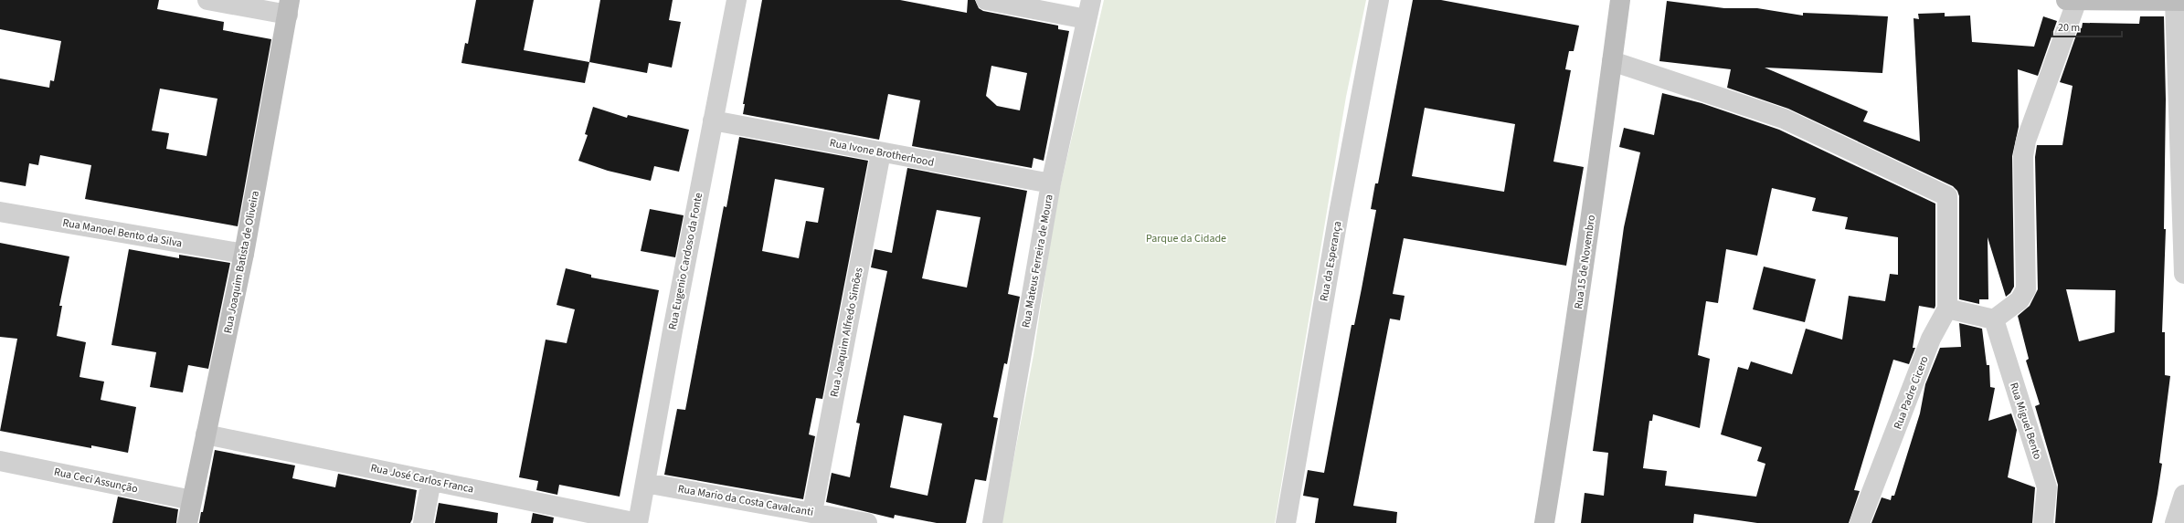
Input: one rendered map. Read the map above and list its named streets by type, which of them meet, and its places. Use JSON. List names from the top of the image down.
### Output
{
  "streets": {
    "main road": ["Rua Joaquim Batista de Oliveira", "Rua 15 de Novembro"],
    "street": [
      "Rua Ivone Brotherhood",
      "Rua Manoel Bento da Silva",
      "Rua Eugenio Cardoso da Fonte",
      "Rua Mateus Ferreira de Moura",
      "Rua da Esperança",
      "Rua Joaquim Alfredo Simões",
      "Rua Padre Cicero",
      "Rua Miguel Bento",
      "Rua José Carlos Franca",
      "Rua Ceci Assunção",
      "Rua Mario da Costa Cavalcanti"
    ]
  },
  "crossings": [
    ["Rua Ivone Brotherhood", "Rua Eugenio Cardoso da Fonte"],
    ["Rua Ivone Brotherhood", "Rua Mateus Ferreira de Moura"],
    ["Rua Ivone Brotherhood", "Rua Joaquim Alfredo Simões"],
    ["Rua Manoel Bento da Silva", "Rua Joaquim Batista de Oliveira"],
    ["Rua Eugenio Cardoso da Fonte", "Rua José Carlos Franca"],
    ["Rua Eugenio Cardoso da Fonte", "Rua Mario da Costa Cavalcanti"],
    ["Rua Joaquim Batista de Oliveira", "Rua José Carlos Franca"],
    ["Rua Joaquim Batista de Oliveira", "Rua Ceci Assunção"],
    ["Rua Joaquim Alfredo Simões", "Rua Mario da Costa Cavalcanti"]
  ],
  "parks": ["Parque da Cidade"],
  "scale_bar": "20 m"
}
